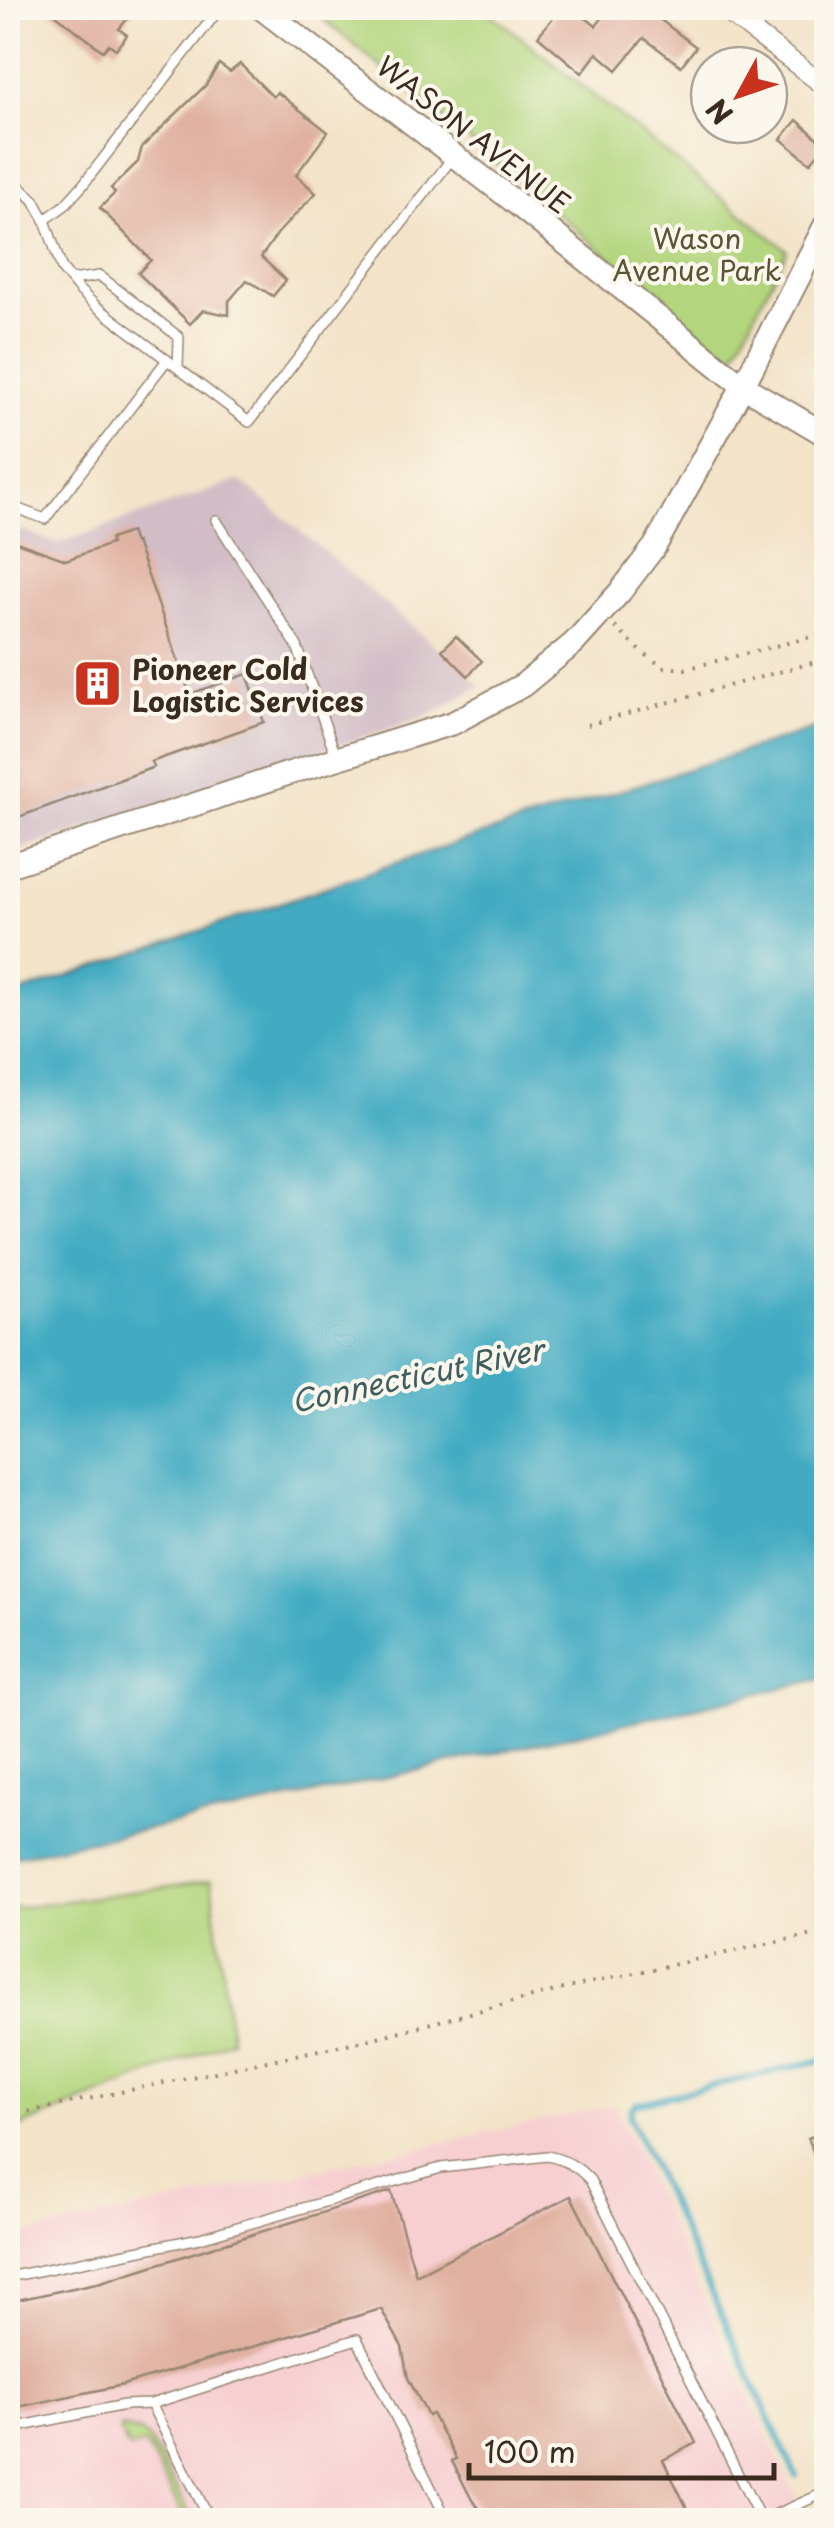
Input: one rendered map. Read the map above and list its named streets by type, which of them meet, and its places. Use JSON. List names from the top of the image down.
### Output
{
  "streets": {
    "street": ["WASON AVENUE"]
  },
  "water": ["Connecticut River"],
  "parks": ["Wason Avenue Park"],
  "places": {
    "building": ["Pioneer Cold Logistic Services"]
  },
  "scale_bar": "100 m",
  "north": "bottom left"
}
